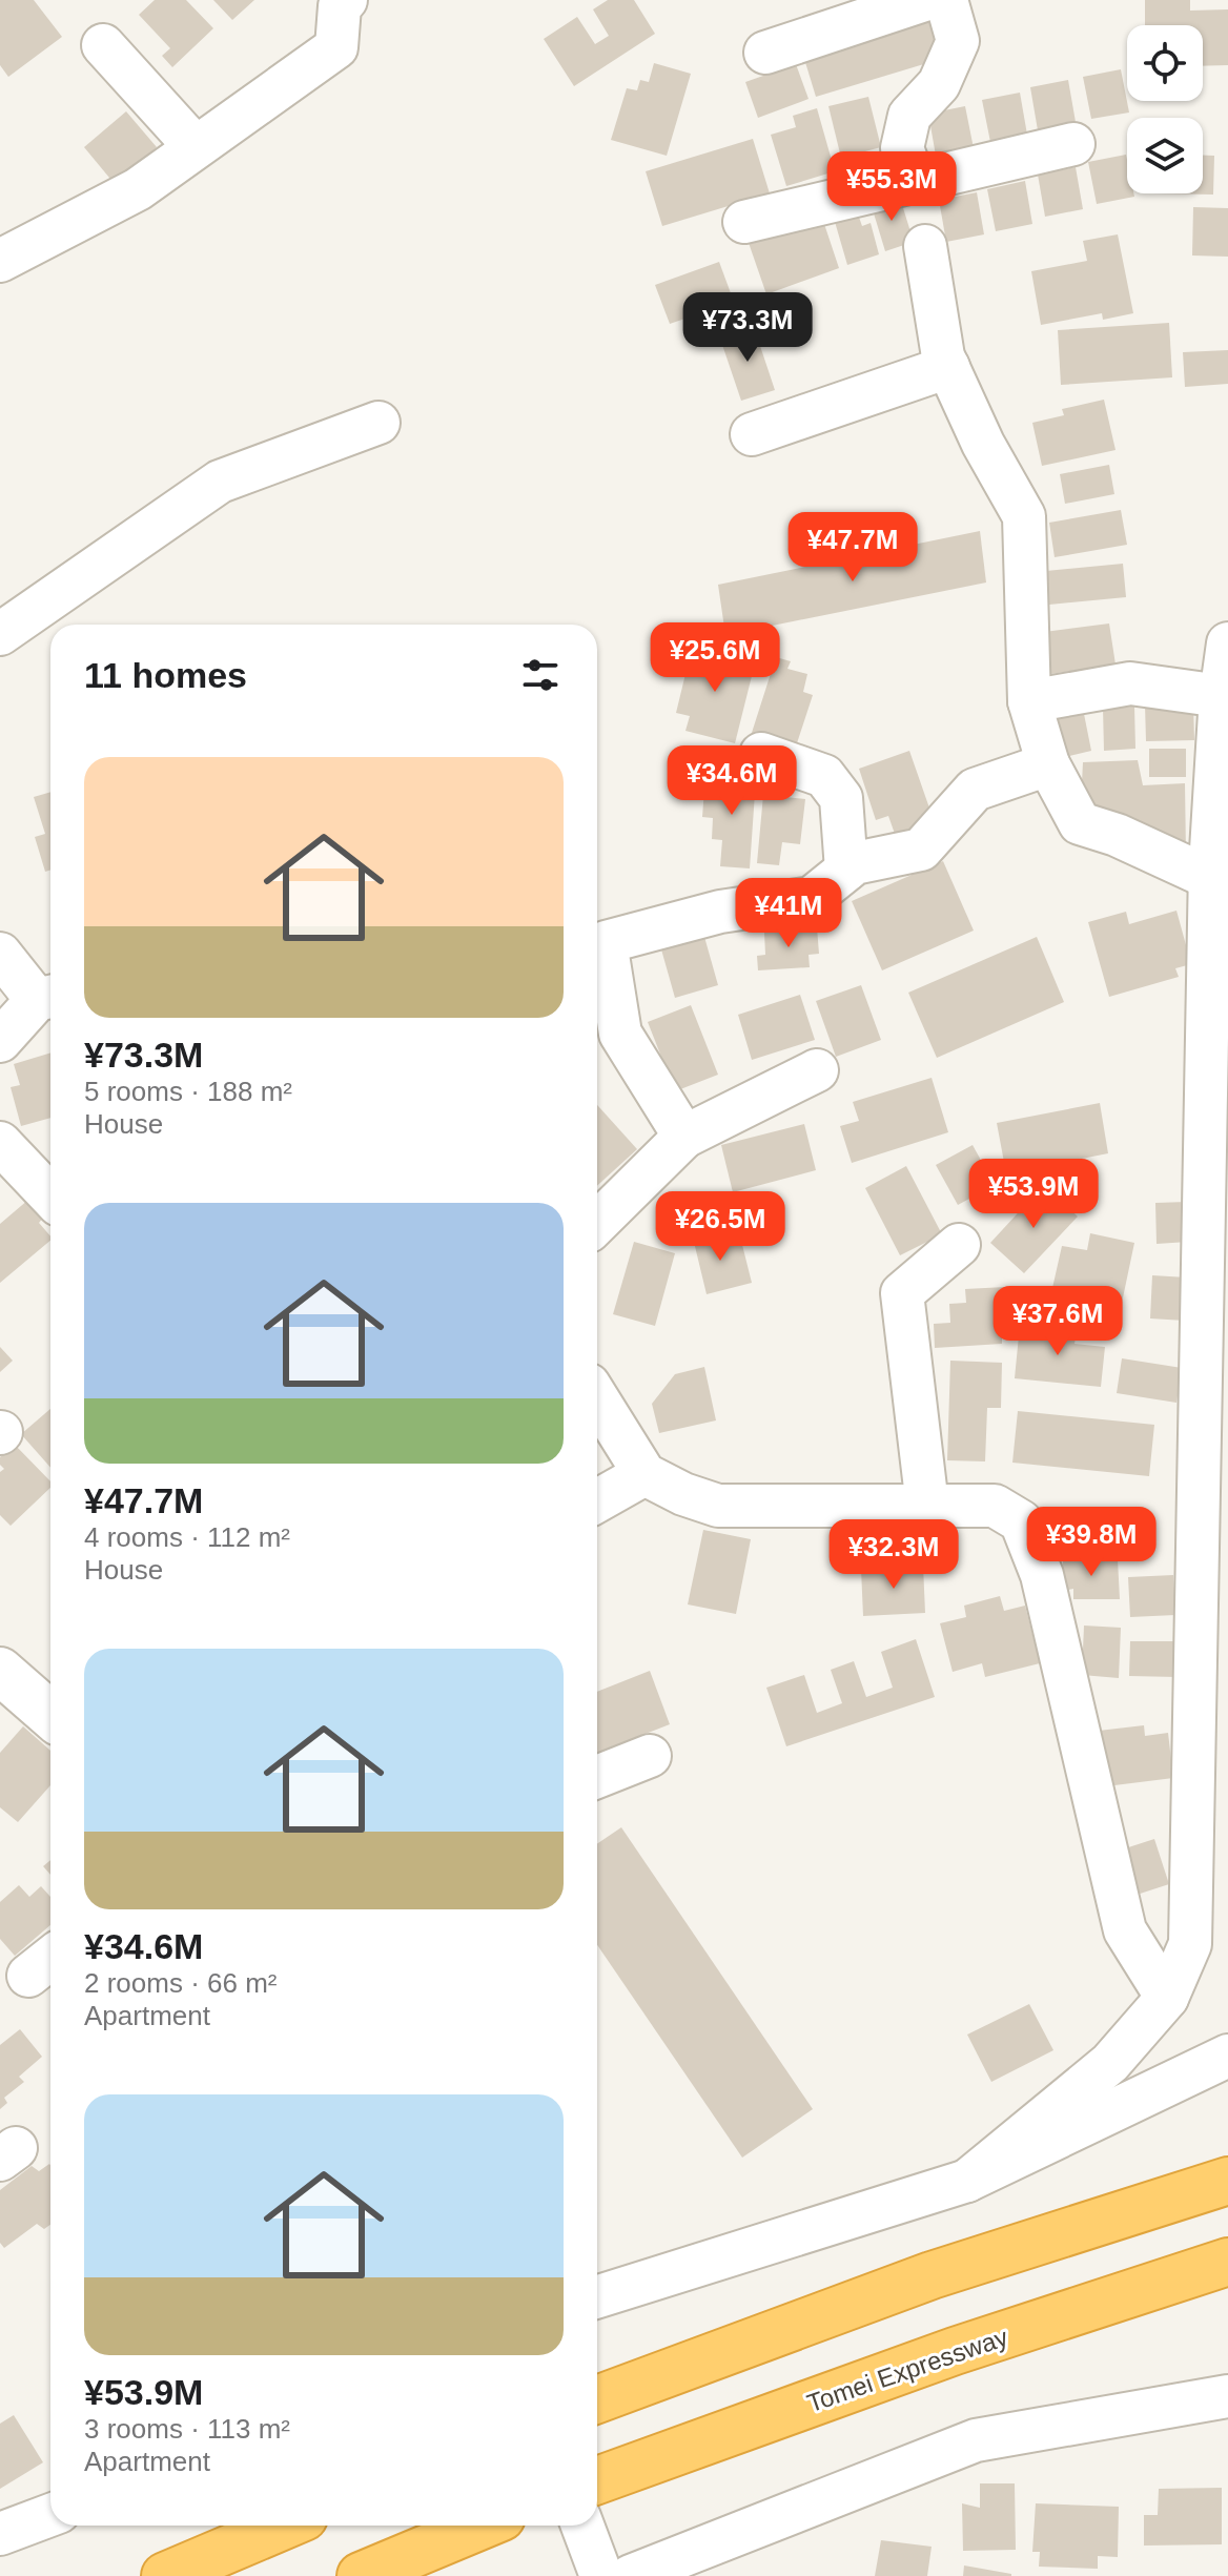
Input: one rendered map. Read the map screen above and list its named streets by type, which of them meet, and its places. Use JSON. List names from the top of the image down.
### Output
{
  "streets": {
    "highway": ["Tomei Expressway"]
  },
  "page": {
    "price": [
      "¥55.3M",
      "¥73.3M",
      "¥47.7M",
      "¥25.6M",
      "¥34.6M",
      "¥41M",
      "¥53.9M",
      "¥26.5M",
      "¥37.6M",
      "¥39.8M",
      "¥32.3M"
    ],
    "heading": "11 homes",
    "list": [
      {
        "name": "¥73.3M",
        "note": "5 rooms · 188 m² · House"
      },
      {
        "name": "¥47.7M",
        "note": "4 rooms · 112 m² · House"
      },
      {
        "name": "¥34.6M",
        "note": "2 rooms · 66 m² · Apartment"
      },
      {
        "name": "¥53.9M",
        "note": "3 rooms · 113 m² · Apartment"
      }
    ]
  }
}
